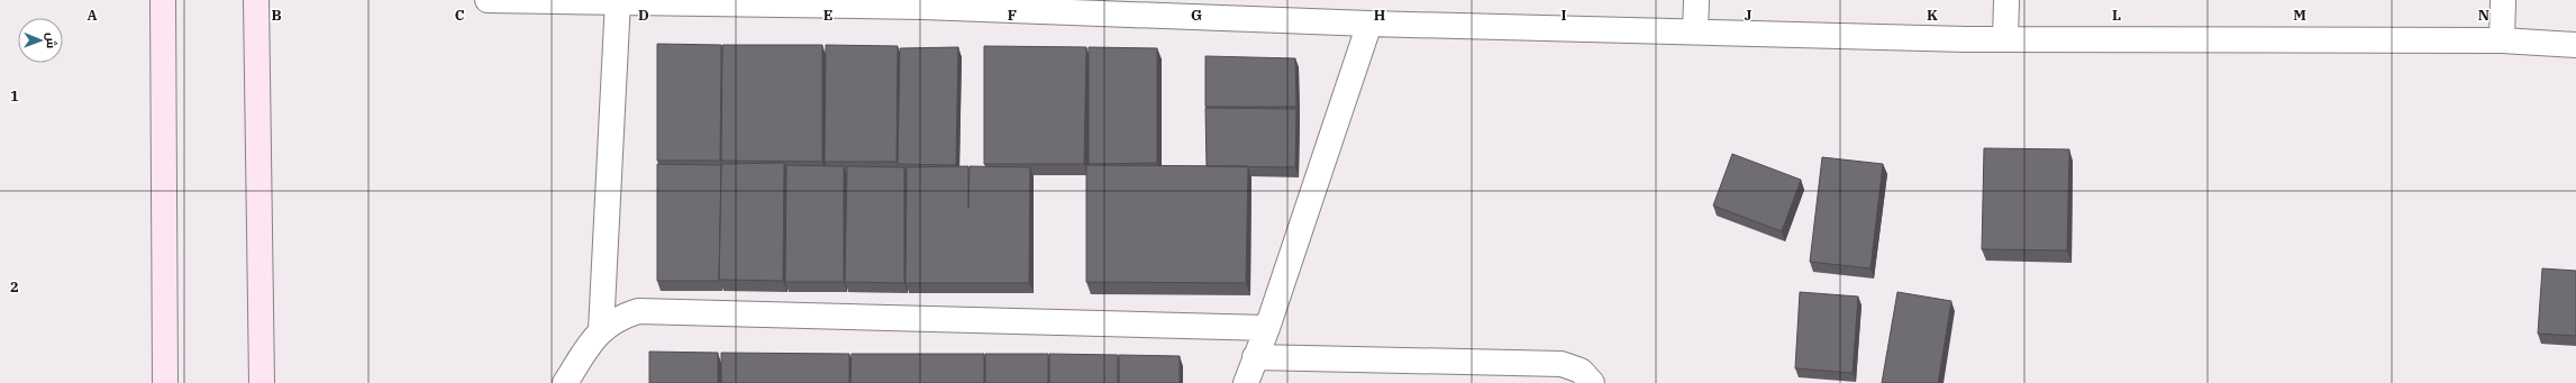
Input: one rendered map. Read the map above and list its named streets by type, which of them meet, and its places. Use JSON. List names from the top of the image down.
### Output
{
  "north": "right",
  "grid": {
    "columns": [
      "A",
      "B",
      "C",
      "D",
      "E",
      "F",
      "G",
      "H",
      "I",
      "J",
      "K",
      "L",
      "M",
      "N"
    ],
    "rows": ["1", "2"]
  }
}
